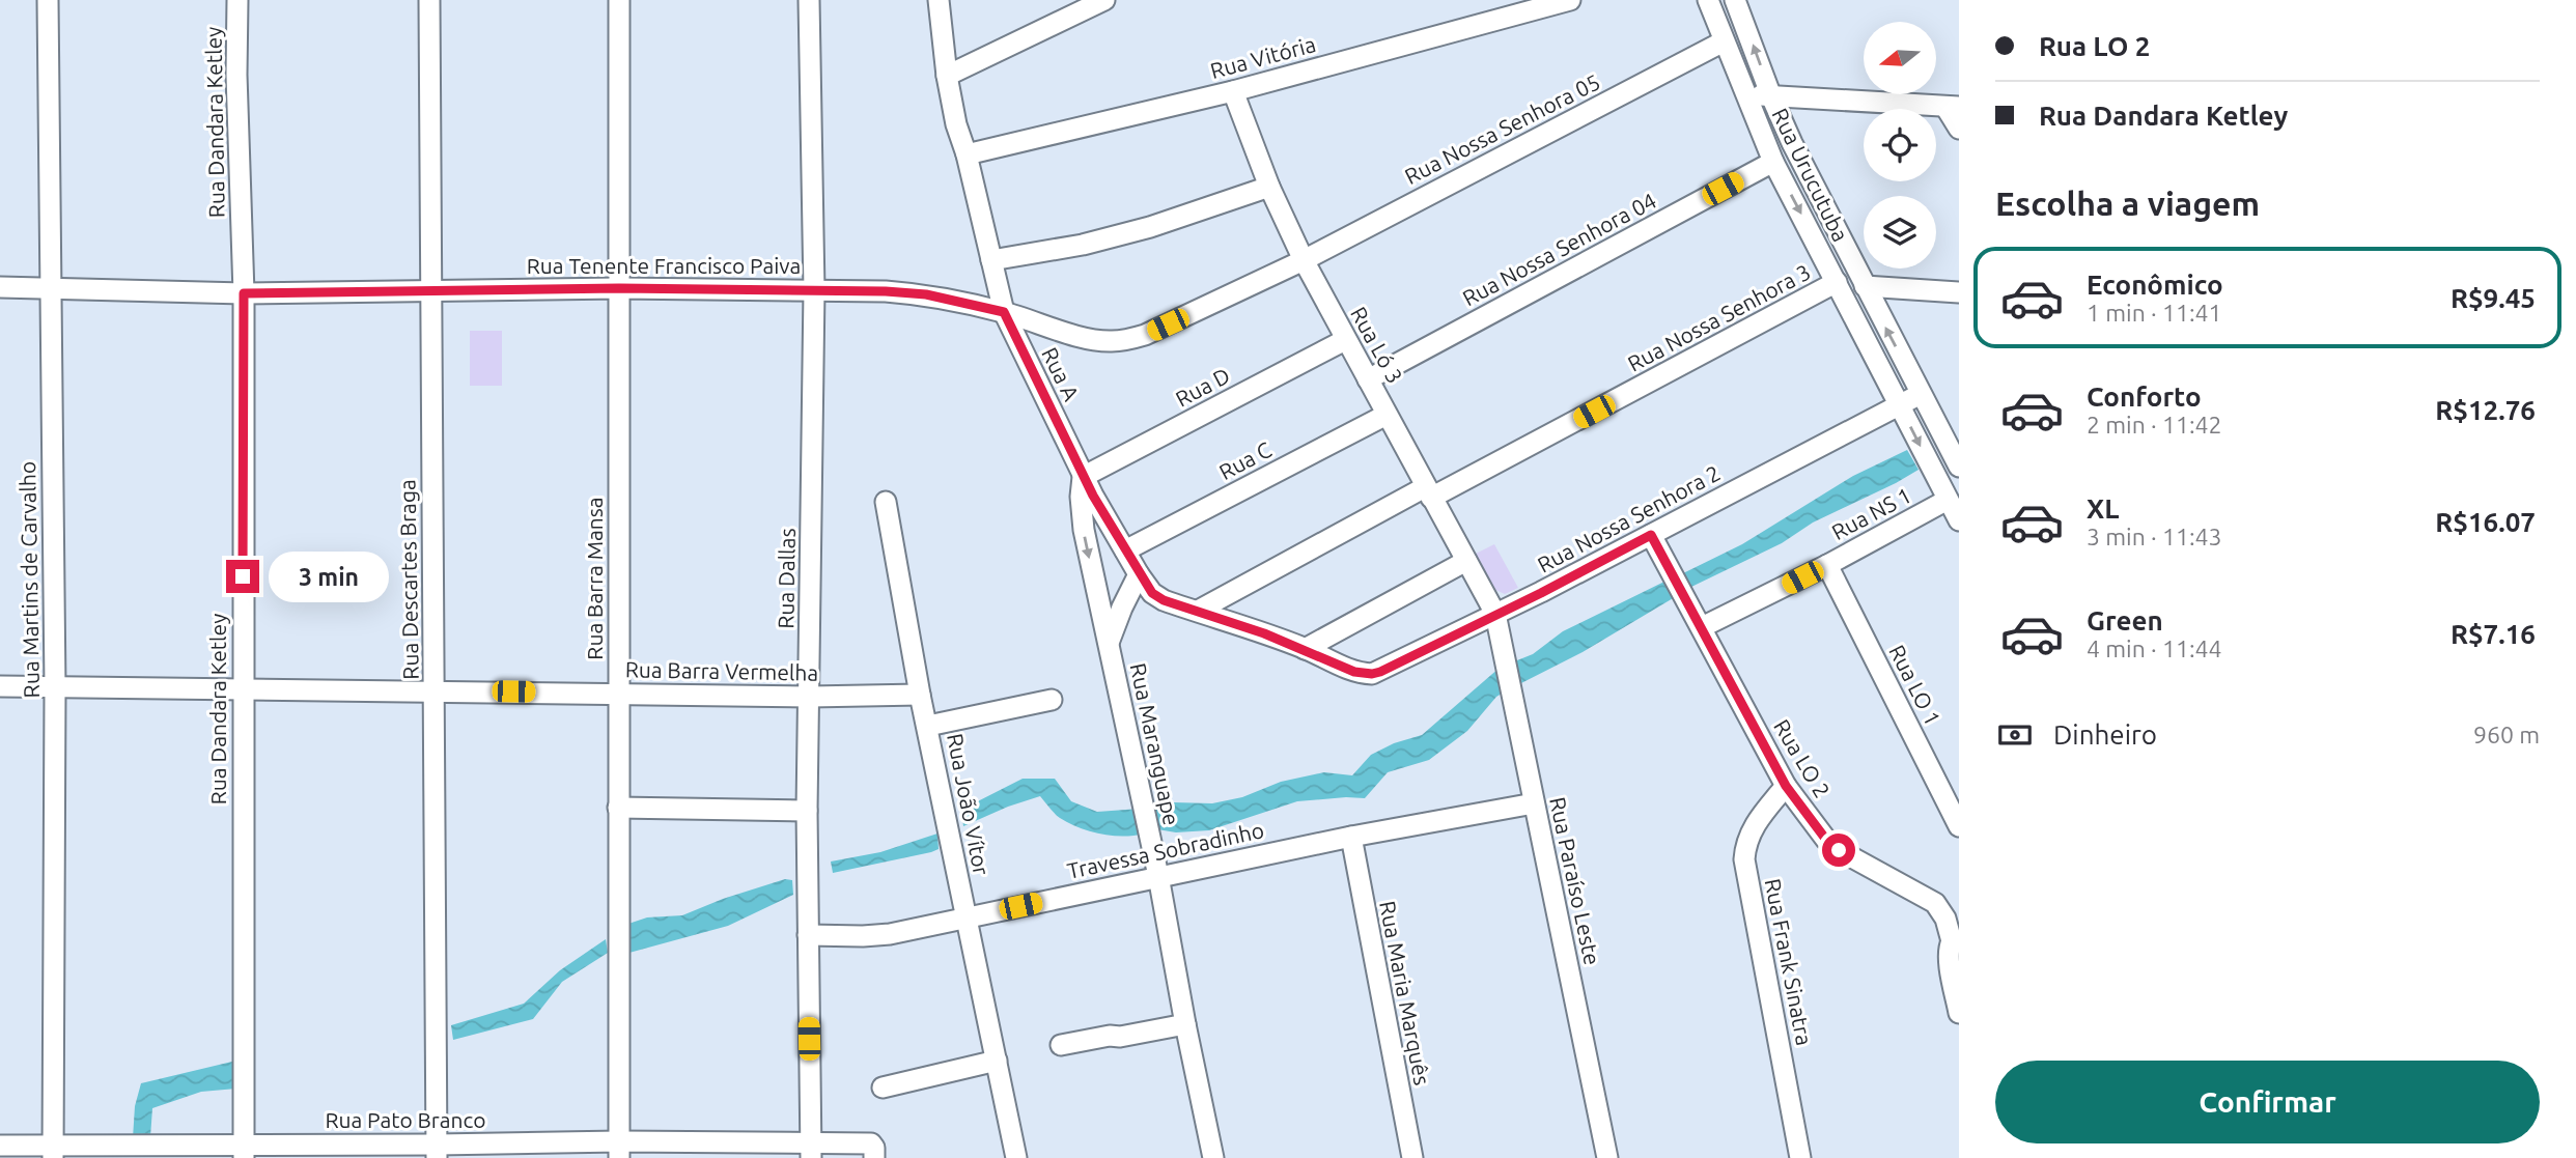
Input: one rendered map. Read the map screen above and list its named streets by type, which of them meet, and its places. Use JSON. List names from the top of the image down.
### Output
{
  "streets": {
    "street": [
      "Rua Vitória",
      "Rua Dandara Ketley",
      "Rua Nossa Senhora 05",
      "Rua Urucutuba",
      "Rua Nossa Senhora 04",
      "Rua Tenente Francisco Paiva",
      "Rua Nossa Senhora 3",
      "Rua Ló 3",
      "Rua A",
      "Rua D",
      "Rua C",
      "Rua NS 1",
      "Rua Nossa Senhora 2",
      "Rua Barra Mansa",
      "Rua Dallas",
      "Rua Martins de Carvalho",
      "Rua Descartes Braga",
      "Rua Barra Vermelha",
      "Rua LO 1",
      "Rua Maranguape",
      "Rua LO 2",
      "Rua João Vítor",
      "Travessa Sobradinho",
      "Rua Paraíso Leste",
      "Rua Frank Sinatra",
      "Rua Maria Marquês",
      "Rua Pato Branco"
    ]
  },
  "crossings": [
    ["Rua Vitória", "Rua Ló 3"],
    ["Rua Vitória", "Rua A"],
    ["Rua Dandara Ketley", "Rua Tenente Francisco Paiva"],
    ["Rua Dandara Ketley", "Rua Barra Vermelha"],
    ["Rua Dandara Ketley", "Rua Pato Branco"],
    ["Rua Nossa Senhora 05", "Rua Urucutuba"],
    ["Rua Nossa Senhora 05", "Rua Tenente Francisco Paiva"],
    ["Rua Nossa Senhora 05", "Rua Ló 3"],
    ["Rua Urucutuba", "Rua Nossa Senhora 04"],
    ["Rua Urucutuba", "Rua Nossa Senhora 3"],
    ["Rua Urucutuba", "Rua NS 1"],
    ["Rua Urucutuba", "Rua Nossa Senhora 2"],
    ["Rua Nossa Senhora 04", "Rua Ló 3"],
    ["Rua Tenente Francisco Paiva", "Rua Ló 3"],
    ["Rua Tenente Francisco Paiva", "Rua A"],
    ["Rua Tenente Francisco Paiva", "Rua Barra Mansa"],
    ["Rua Tenente Francisco Paiva", "Rua Dallas"],
    ["Rua Tenente Francisco Paiva", "Rua Martins de Carvalho"],
    ["Rua Tenente Francisco Paiva", "Rua Descartes Braga"],
    ["Rua Nossa Senhora 3", "Rua Ló 3"],
    ["Rua Nossa Senhora 3", "Rua A"],
    ["Rua Ló 3", "Rua D"],
    ["Rua Ló 3", "Rua C"],
    ["Rua Ló 3", "Rua Nossa Senhora 2"],
    ["Rua Ló 3", "Rua Paraíso Leste"],
    ["Rua A", "Rua D"],
    ["Rua A", "Rua C"],
    ["Rua A", "Rua Nossa Senhora 2"],
    ["Rua A", "Rua Maranguape"],
    ["Rua D", "Rua Maranguape"],
    ["Rua NS 1", "Rua LO 1"],
    ["Rua NS 1", "Rua LO 2"],
    ["Rua Nossa Senhora 2", "Rua LO 2"],
    ["Rua Nossa Senhora 2", "Rua Paraíso Leste"],
    ["Rua Barra Mansa", "Rua Barra Vermelha"],
    ["Rua Barra Mansa", "Rua Pato Branco"],
    ["Rua Dallas", "Rua Barra Vermelha"],
    ["Rua Dallas", "Travessa Sobradinho"],
    ["Rua Dallas", "Rua Pato Branco"],
    ["Rua Martins de Carvalho", "Rua Barra Vermelha"],
    ["Rua Martins de Carvalho", "Rua Pato Branco"],
    ["Rua Descartes Braga", "Rua Barra Vermelha"],
    ["Rua Descartes Braga", "Rua Pato Branco"],
    ["Rua Barra Vermelha", "Rua João Vítor"],
    ["Rua Maranguape", "Travessa Sobradinho"],
    ["Rua LO 2", "Rua Frank Sinatra"],
    ["Rua João Vítor", "Travessa Sobradinho"],
    ["Travessa Sobradinho", "Rua Paraíso Leste"],
    ["Travessa Sobradinho", "Rua Maria Marquês"]
  ],
  "north": "left",
  "page": {
    "banner": ["Rua LO 2", "Rua Dandara Ketley"],
    "heading": "Escolha a viagem",
    "list": [
      {
        "name": "Econômico",
        "note": "1 min · 11:41",
        "value": "R$9.45"
      },
      {
        "name": "Conforto",
        "note": "2 min · 11:42",
        "value": "R$12.76"
      },
      {
        "name": "XL",
        "note": "3 min · 11:43",
        "value": "R$16.07"
      },
      {
        "name": "Green",
        "note": "4 min · 11:44",
        "value": "R$7.16"
      }
    ],
    "bubble": "3 min",
    "pay": ["Dinheiro", "960 m"],
    "buttons": "Confirmar"
  }
}
